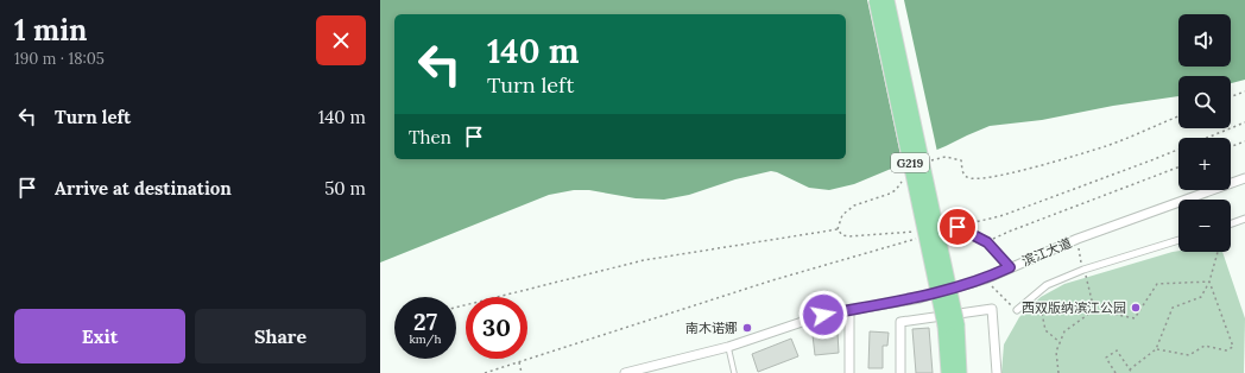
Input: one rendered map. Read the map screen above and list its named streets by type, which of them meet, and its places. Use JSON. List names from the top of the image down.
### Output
{
  "streets": {
    "highway": ["G219"],
    "street": ["滨江大道"]
  },
  "places": ["西双版纳滨江公园", "南木诺娜"],
  "page": {
    "heading": ["1 min", "190 m · 18:05"],
    "map_buttons": ["+", "−"],
    "turn": ["140 m", "Turn left"],
    "list": [
      {
        "name": "Turn left",
        "value": "140 m"
      },
      {
        "name": "Arrive at destination",
        "value": "50 m"
      }
    ],
    "then": "Then",
    "speed": "27 km/h",
    "limit": "30",
    "buttons": ["Exit", "Share"]
  }
}
